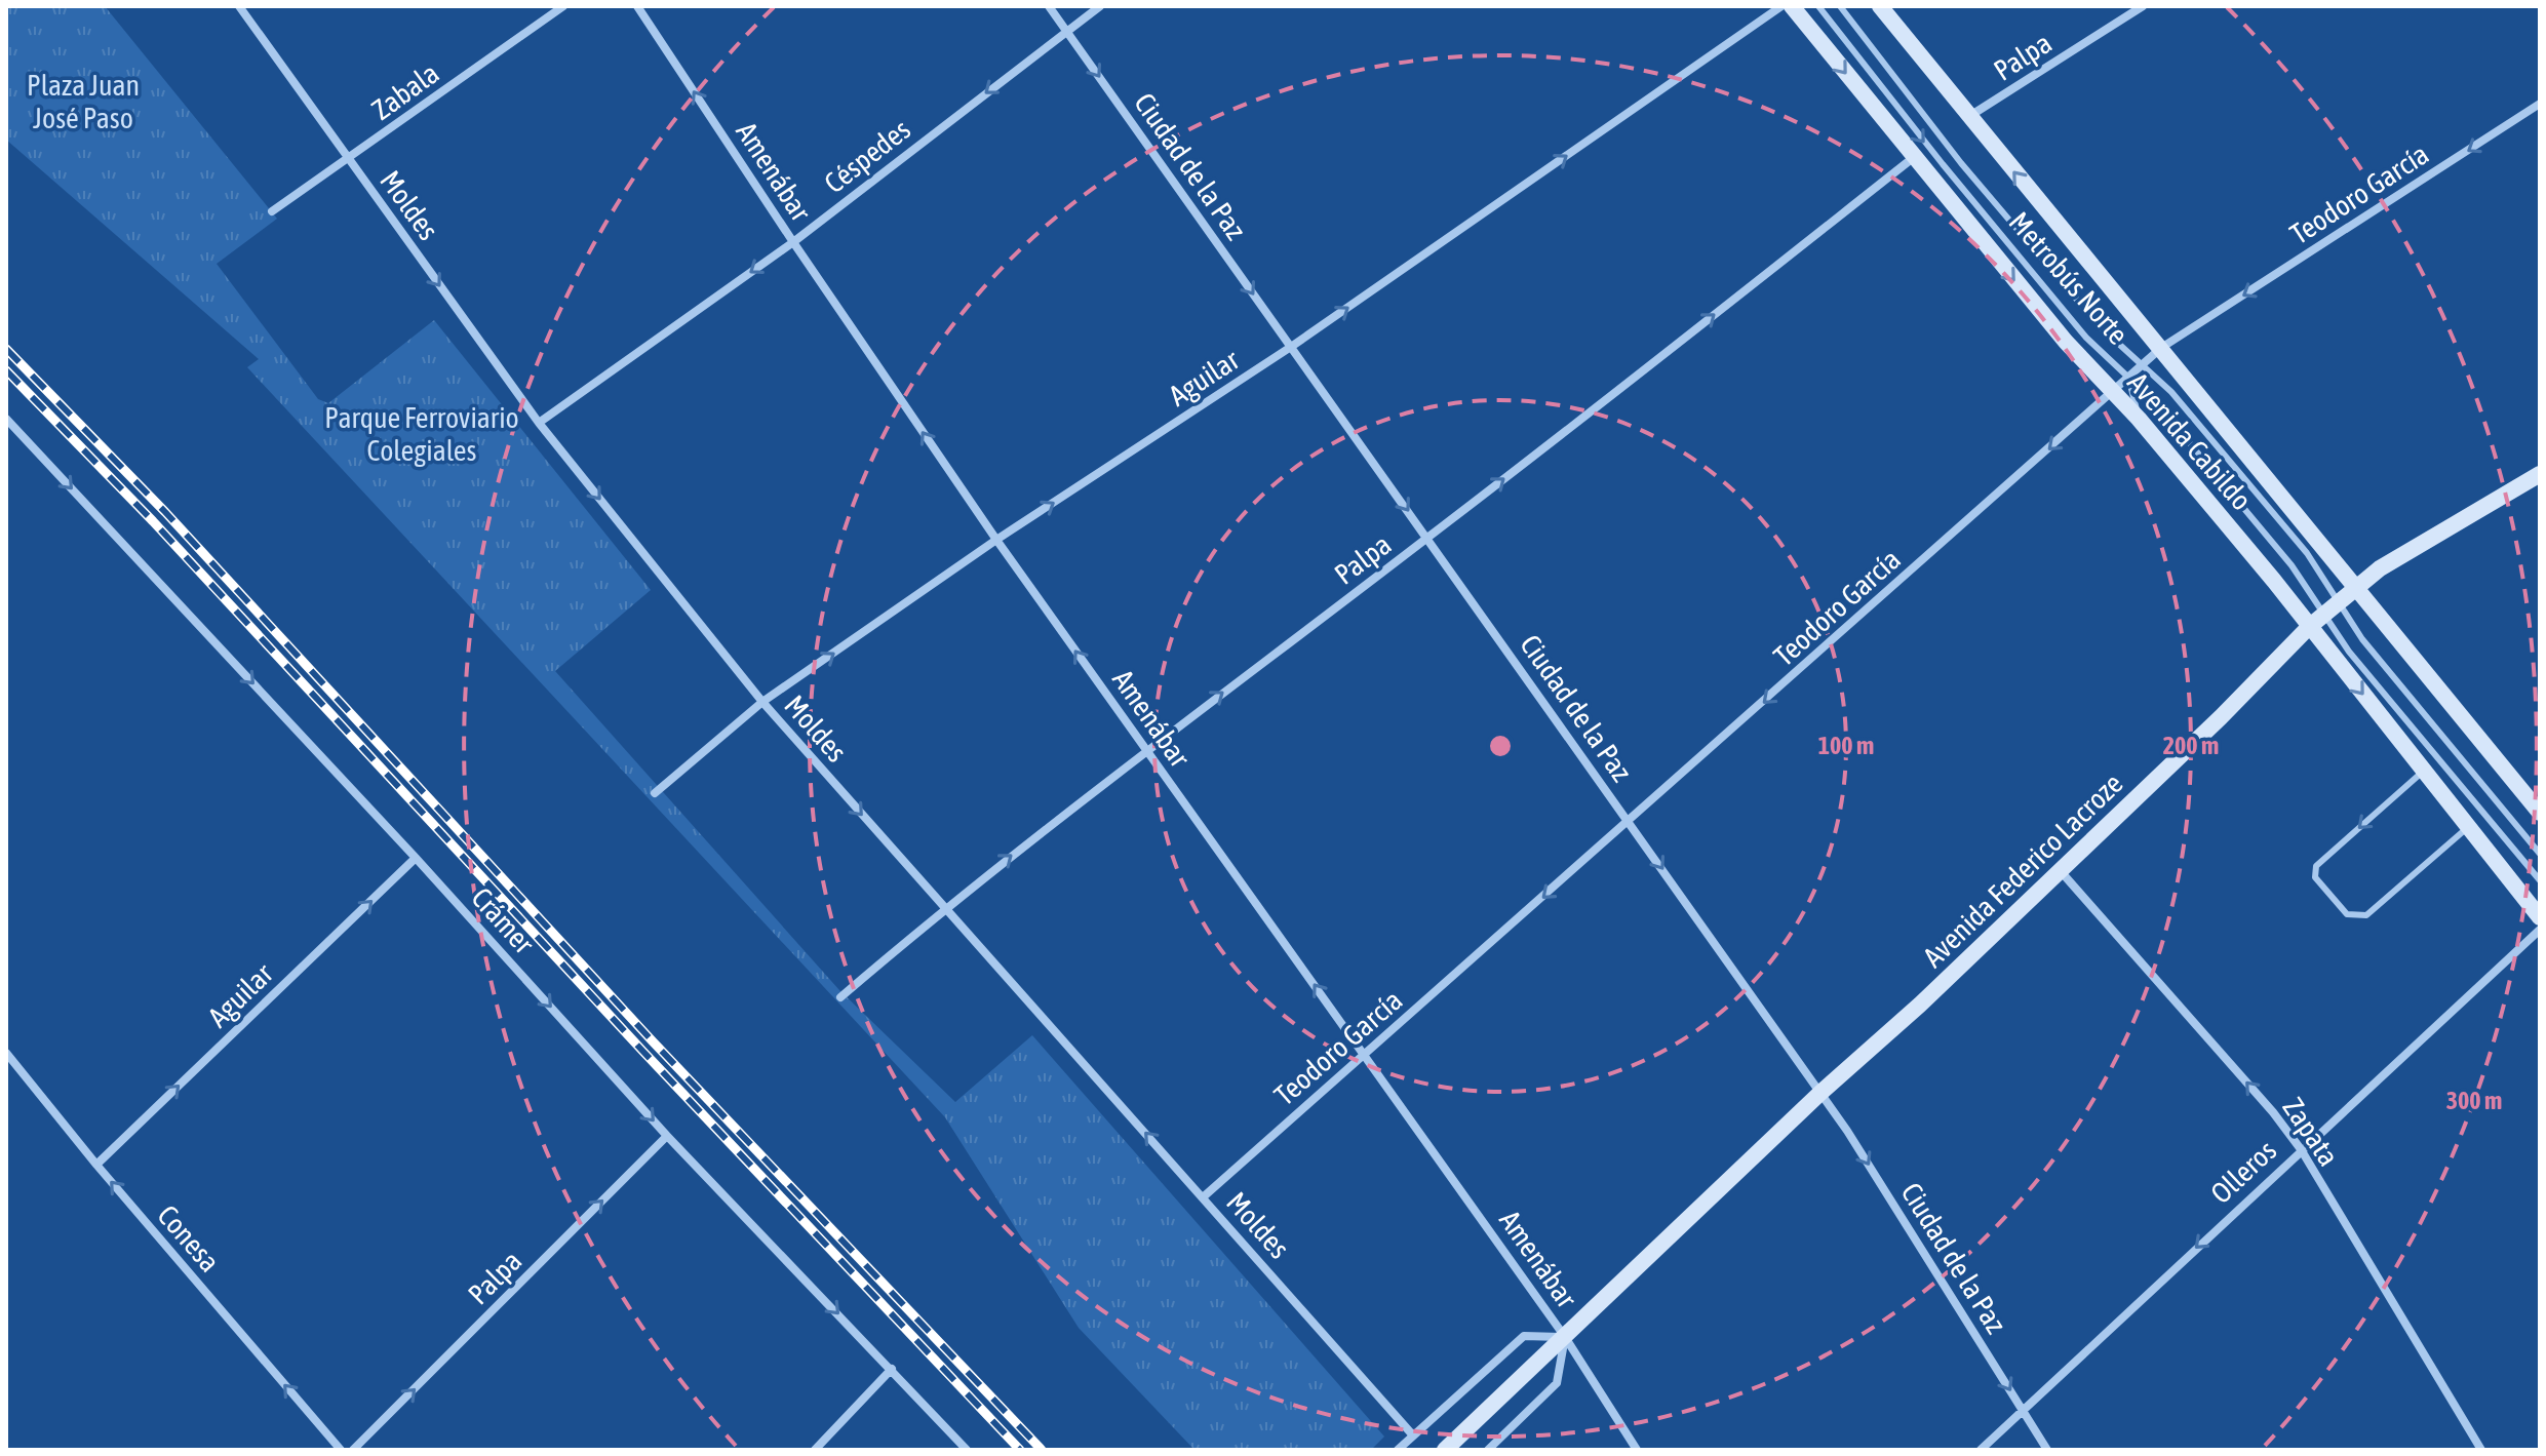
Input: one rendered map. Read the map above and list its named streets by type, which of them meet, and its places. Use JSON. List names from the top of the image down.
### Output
{
  "streets": {
    "main road": ["Avenida Cabildo", "Avenida Federico Lacroze"],
    "street": [
      "Palpa",
      "Zabala",
      "Céspedes",
      "Ciudad de la Paz",
      "Amenábar",
      "Teodoro García",
      "Moldes",
      "Aguilar",
      "Crámer",
      "Zapata",
      "Olleros",
      "Conesa"
    ],
    "lane": ["Metrobús Norte"]
  },
  "crossings": [
    ["Palpa", "Ciudad de la Paz"],
    ["Palpa", "Amenábar"],
    ["Palpa", "Moldes"],
    ["Palpa", "Avenida Cabildo"],
    ["Palpa", "Crámer"],
    ["Zabala", "Moldes"],
    ["Céspedes", "Ciudad de la Paz"],
    ["Céspedes", "Amenábar"],
    ["Céspedes", "Moldes"],
    ["Ciudad de la Paz", "Teodoro García"],
    ["Ciudad de la Paz", "Aguilar"],
    ["Ciudad de la Paz", "Avenida Federico Lacroze"],
    ["Ciudad de la Paz", "Olleros"],
    ["Amenábar", "Teodoro García"],
    ["Amenábar", "Aguilar"],
    ["Amenábar", "Avenida Federico Lacroze"],
    ["Teodoro García", "Moldes"],
    ["Teodoro García", "Metrobús Norte"],
    ["Teodoro García", "Avenida Cabildo"],
    ["Moldes", "Aguilar"],
    ["Metrobús Norte", "Avenida Federico Lacroze"],
    ["Aguilar", "Crámer"],
    ["Aguilar", "Conesa"],
    ["Avenida Cabildo", "Avenida Federico Lacroze"],
    ["Avenida Federico Lacroze", "Zapata"],
    ["Zapata", "Olleros"]
  ],
  "one_way": [
    "Palpa",
    "Céspedes",
    "Ciudad de la Paz",
    "Amenábar",
    "Teodoro García",
    "Aguilar",
    "Crámer",
    "Zapata",
    "Olleros",
    "Conesa"
  ],
  "parks": ["Plaza Juan José Paso", "Parque Ferroviario Colegiales"],
  "rings": ["100 m", "200 m", "300 m"]
}
